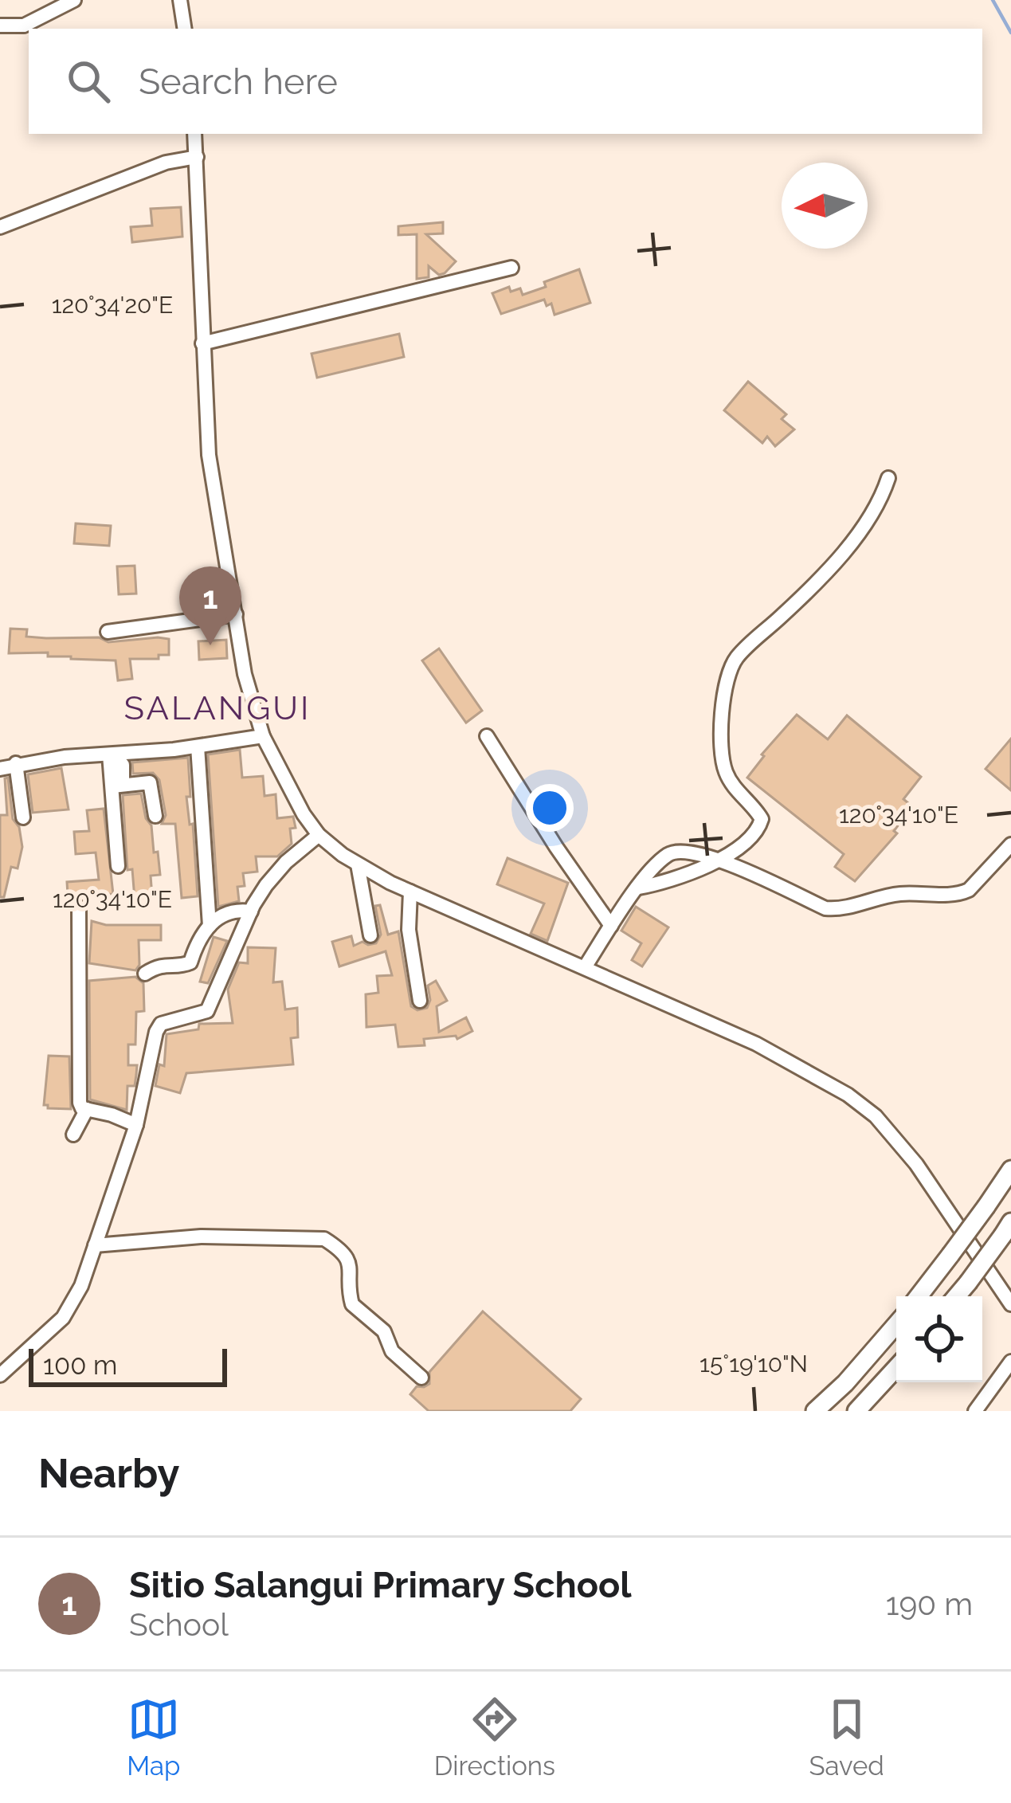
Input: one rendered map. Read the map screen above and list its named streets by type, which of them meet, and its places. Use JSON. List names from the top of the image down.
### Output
{
  "districts": ["SALANGUI"],
  "scale_bar": "100 m",
  "north": "left",
  "page": {
    "search": "Search here",
    "pins": "1",
    "scale": "100 m",
    "heading": "Nearby",
    "list": [
      {
        "mark": "1",
        "name": "Sitio Salangui Primary School",
        "note": "School",
        "value": "190 m"
      }
    ],
    "nav": ["Map", "Directions", "Saved"]
  },
  "coordinates": ["120°34'20\"E", "120°34'10\"E", "15°19'10\"N"]
}
